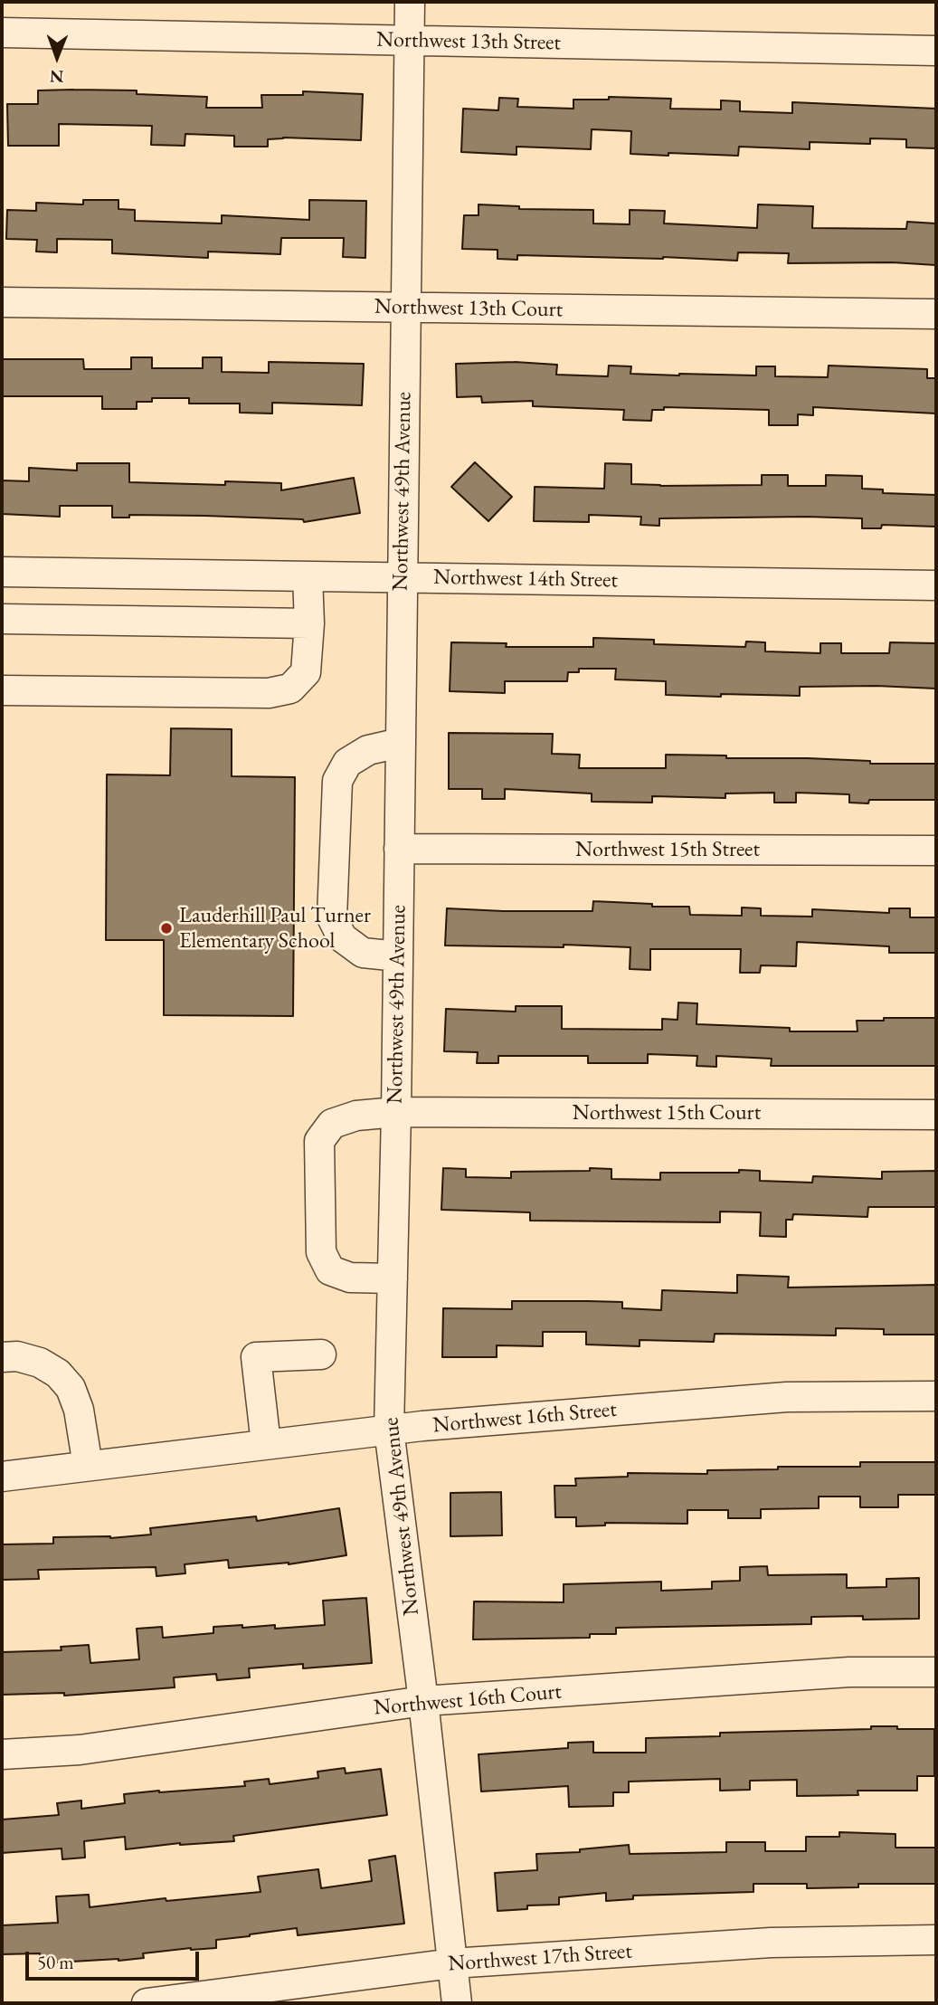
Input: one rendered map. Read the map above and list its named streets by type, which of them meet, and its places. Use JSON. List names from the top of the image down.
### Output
{
  "streets": {
    "street": [
      "Northwest 13th Street",
      "Northwest 13th Court",
      "Northwest 49th Avenue",
      "Northwest 14th Street",
      "Northwest 15th Street",
      "Northwest 15th Court",
      "Northwest 16th Street",
      "Northwest 16th Court",
      "Northwest 17th Street"
    ]
  },
  "crossings": [
    ["Northwest 13th Street", "Northwest 49th Avenue"],
    ["Northwest 13th Court", "Northwest 49th Avenue"],
    ["Northwest 49th Avenue", "Northwest 14th Street"],
    ["Northwest 49th Avenue", "Northwest 15th Street"],
    ["Northwest 49th Avenue", "Northwest 15th Court"],
    ["Northwest 49th Avenue", "Northwest 16th Street"],
    ["Northwest 49th Avenue", "Northwest 16th Court"],
    ["Northwest 49th Avenue", "Northwest 17th Street"]
  ],
  "places": ["Lauderhill Paul Turner Elementary School"],
  "scale_bar": "50 m",
  "north": "bottom"
}
